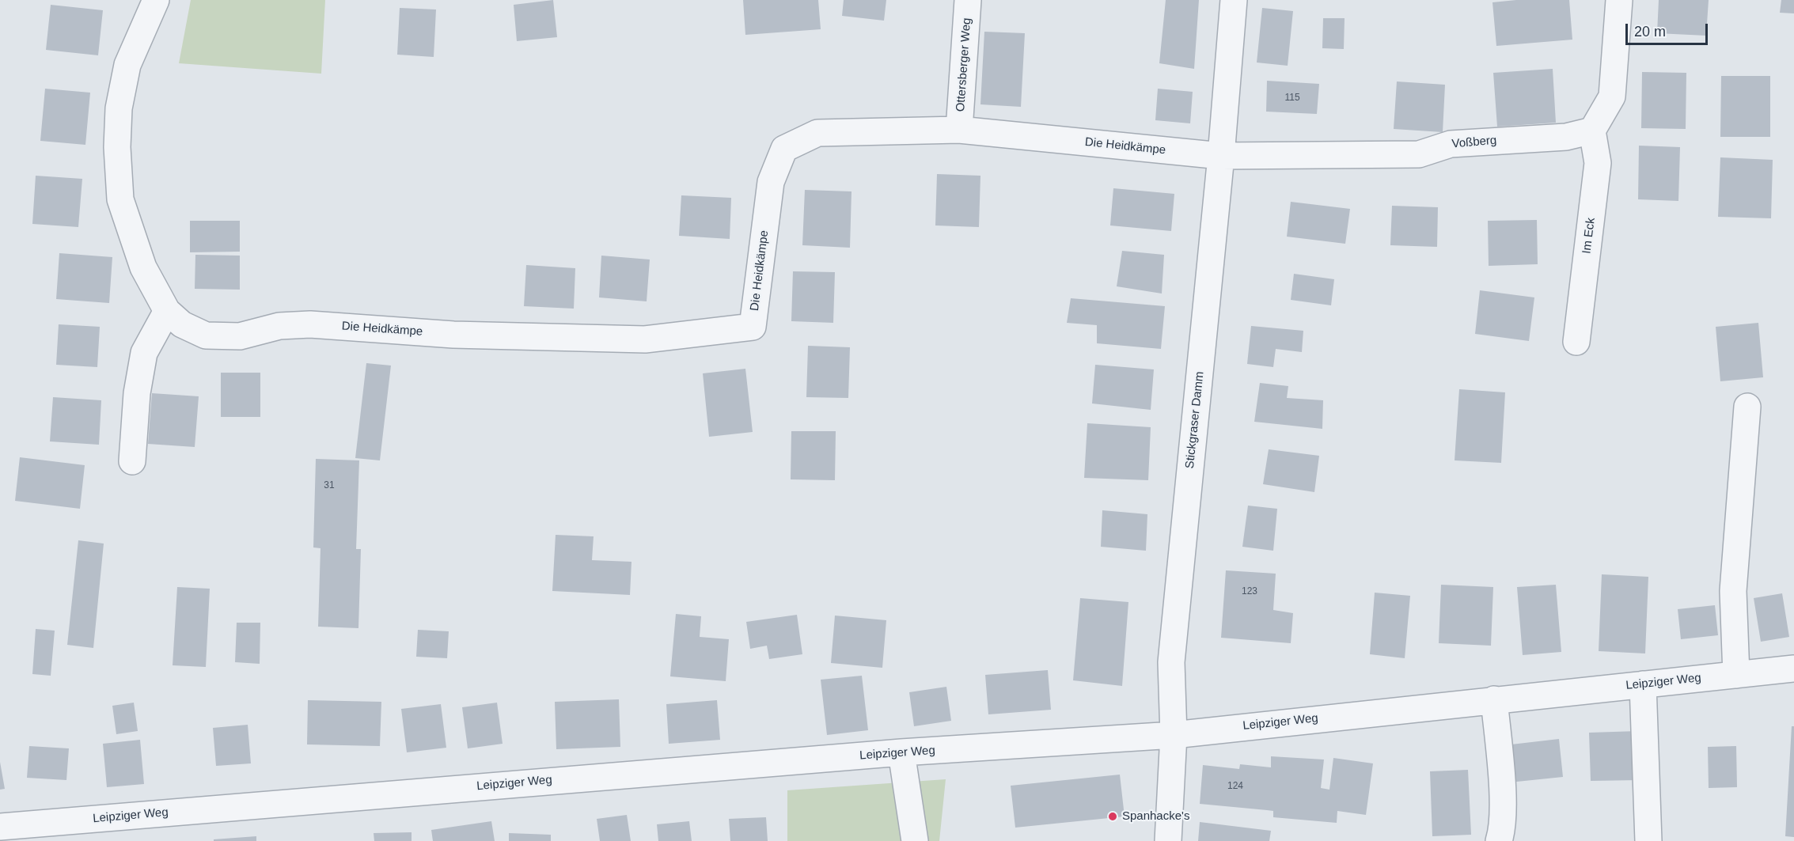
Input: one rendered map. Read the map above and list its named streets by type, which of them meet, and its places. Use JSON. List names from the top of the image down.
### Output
{
  "streets": {
    "street": [
      "Ottersberger Weg",
      "Voßberg",
      "Die Heidkämpe",
      "Im Eck",
      "Stickgraser Damm",
      "Leipziger Weg"
    ]
  },
  "crossings": [
    ["Ottersberger Weg", "Die Heidkämpe"],
    ["Voßberg", "Die Heidkämpe"],
    ["Voßberg", "Im Eck"],
    ["Voßberg", "Stickgraser Damm"],
    ["Die Heidkämpe", "Stickgraser Damm"],
    ["Stickgraser Damm", "Leipziger Weg"]
  ],
  "places": ["Spanhacke's"],
  "house_numbers": [
    "115",
    "31",
    "123",
    "124"
  ],
  "scale_bar": "20 m"
}
